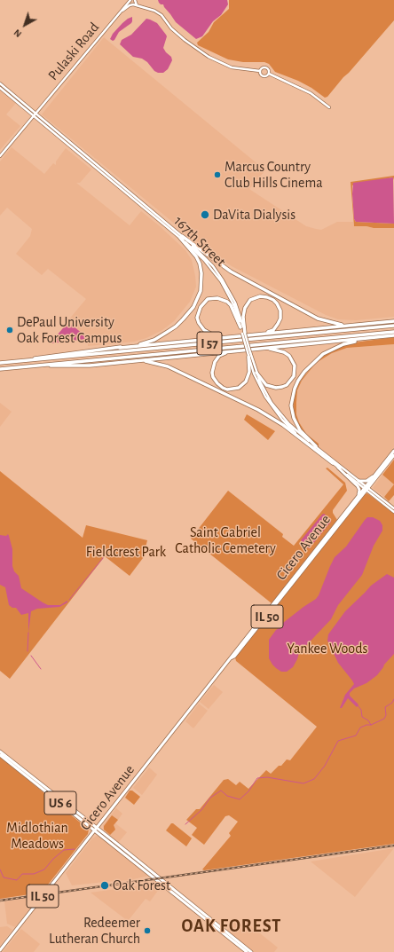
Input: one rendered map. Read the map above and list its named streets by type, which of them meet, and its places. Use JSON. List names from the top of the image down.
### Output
{
  "streets": {
    "highway": ["I 57"],
    "main road": [
      "Pulaski Road",
      "167th Street",
      "Cicero Avenue",
      "IL 50",
      "US 6"
    ]
  },
  "crossings": [
    ["Pulaski Road", "167th Street"],
    ["167th Street", "Cicero Avenue"],
    ["Cicero Avenue", "US 6"]
  ],
  "districts": ["OAK FOREST"],
  "parks": [
    "Saint Gabriel Catholic Cemetery",
    "Fieldcrest Park",
    "Yankee Woods",
    "Midlothian Meadows"
  ],
  "places": [
    "Marcus Country Club Hills Cinema",
    "DaVita Dialysis",
    "DePaul University Oak Forest Campus",
    "Oak Forest",
    "Redeemer Lutheran Church"
  ],
  "north": "bottom left"
}
